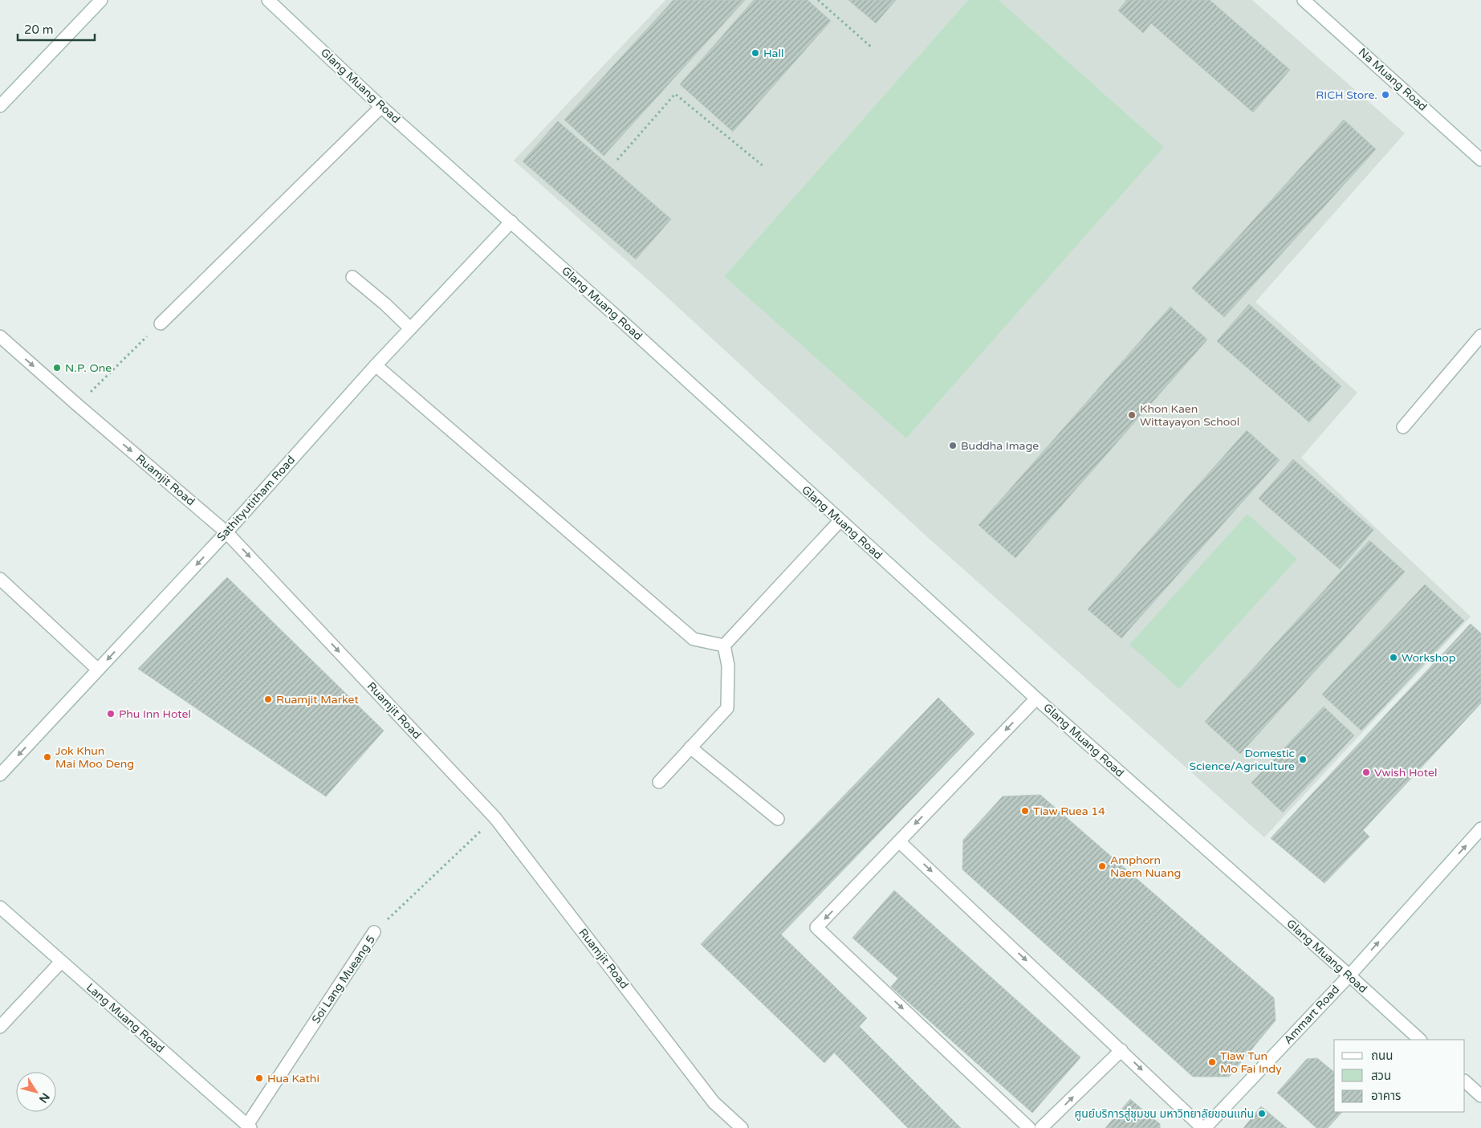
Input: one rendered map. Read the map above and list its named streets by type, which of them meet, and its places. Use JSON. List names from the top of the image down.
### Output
{
  "streets": {
    "street": [
      "Na Muang Road",
      "Glang Muang Road",
      "Ruamjit Road",
      "Sathityutitham Road",
      "Soi Lang Mueang 5",
      "Ammart Road",
      "Lang Muang Road"
    ]
  },
  "crossings": [
    ["Glang Muang Road", "Sathityutitham Road"],
    ["Glang Muang Road", "Ammart Road"],
    ["Ruamjit Road", "Sathityutitham Road"],
    ["Ruamjit Road", "Soi Lang Mueang 5"],
    ["Soi Lang Mueang 5", "Lang Muang Road"]
  ],
  "one_way": ["Ruamjit Road", "Sathityutitham Road", "Ammart Road"],
  "places": [
    "Hall",
    "RICH Store.",
    "N.P. One",
    "Khon Kaen Wittayayon School",
    "Buddha Image",
    "Workshop",
    "Ruamjit Market",
    "Phu Inn Hotel",
    "Jok Khun Mai Moo Deng",
    "Domestic Science/Agriculture",
    "Vwish Hotel",
    "Tiaw Ruea 14",
    "Amphorn Naem Nuang",
    "Tiaw Tun Mo Fai Indy",
    "Hua Kathi",
    "ศูนย์บริการสู่ชุมชน มหาวิทยาลัยขอนแก่น"
  ],
  "legend": ["ถนน", "สวน", "อาคาร"],
  "scale_bar": "20 m",
  "north": "bottom right"
}
